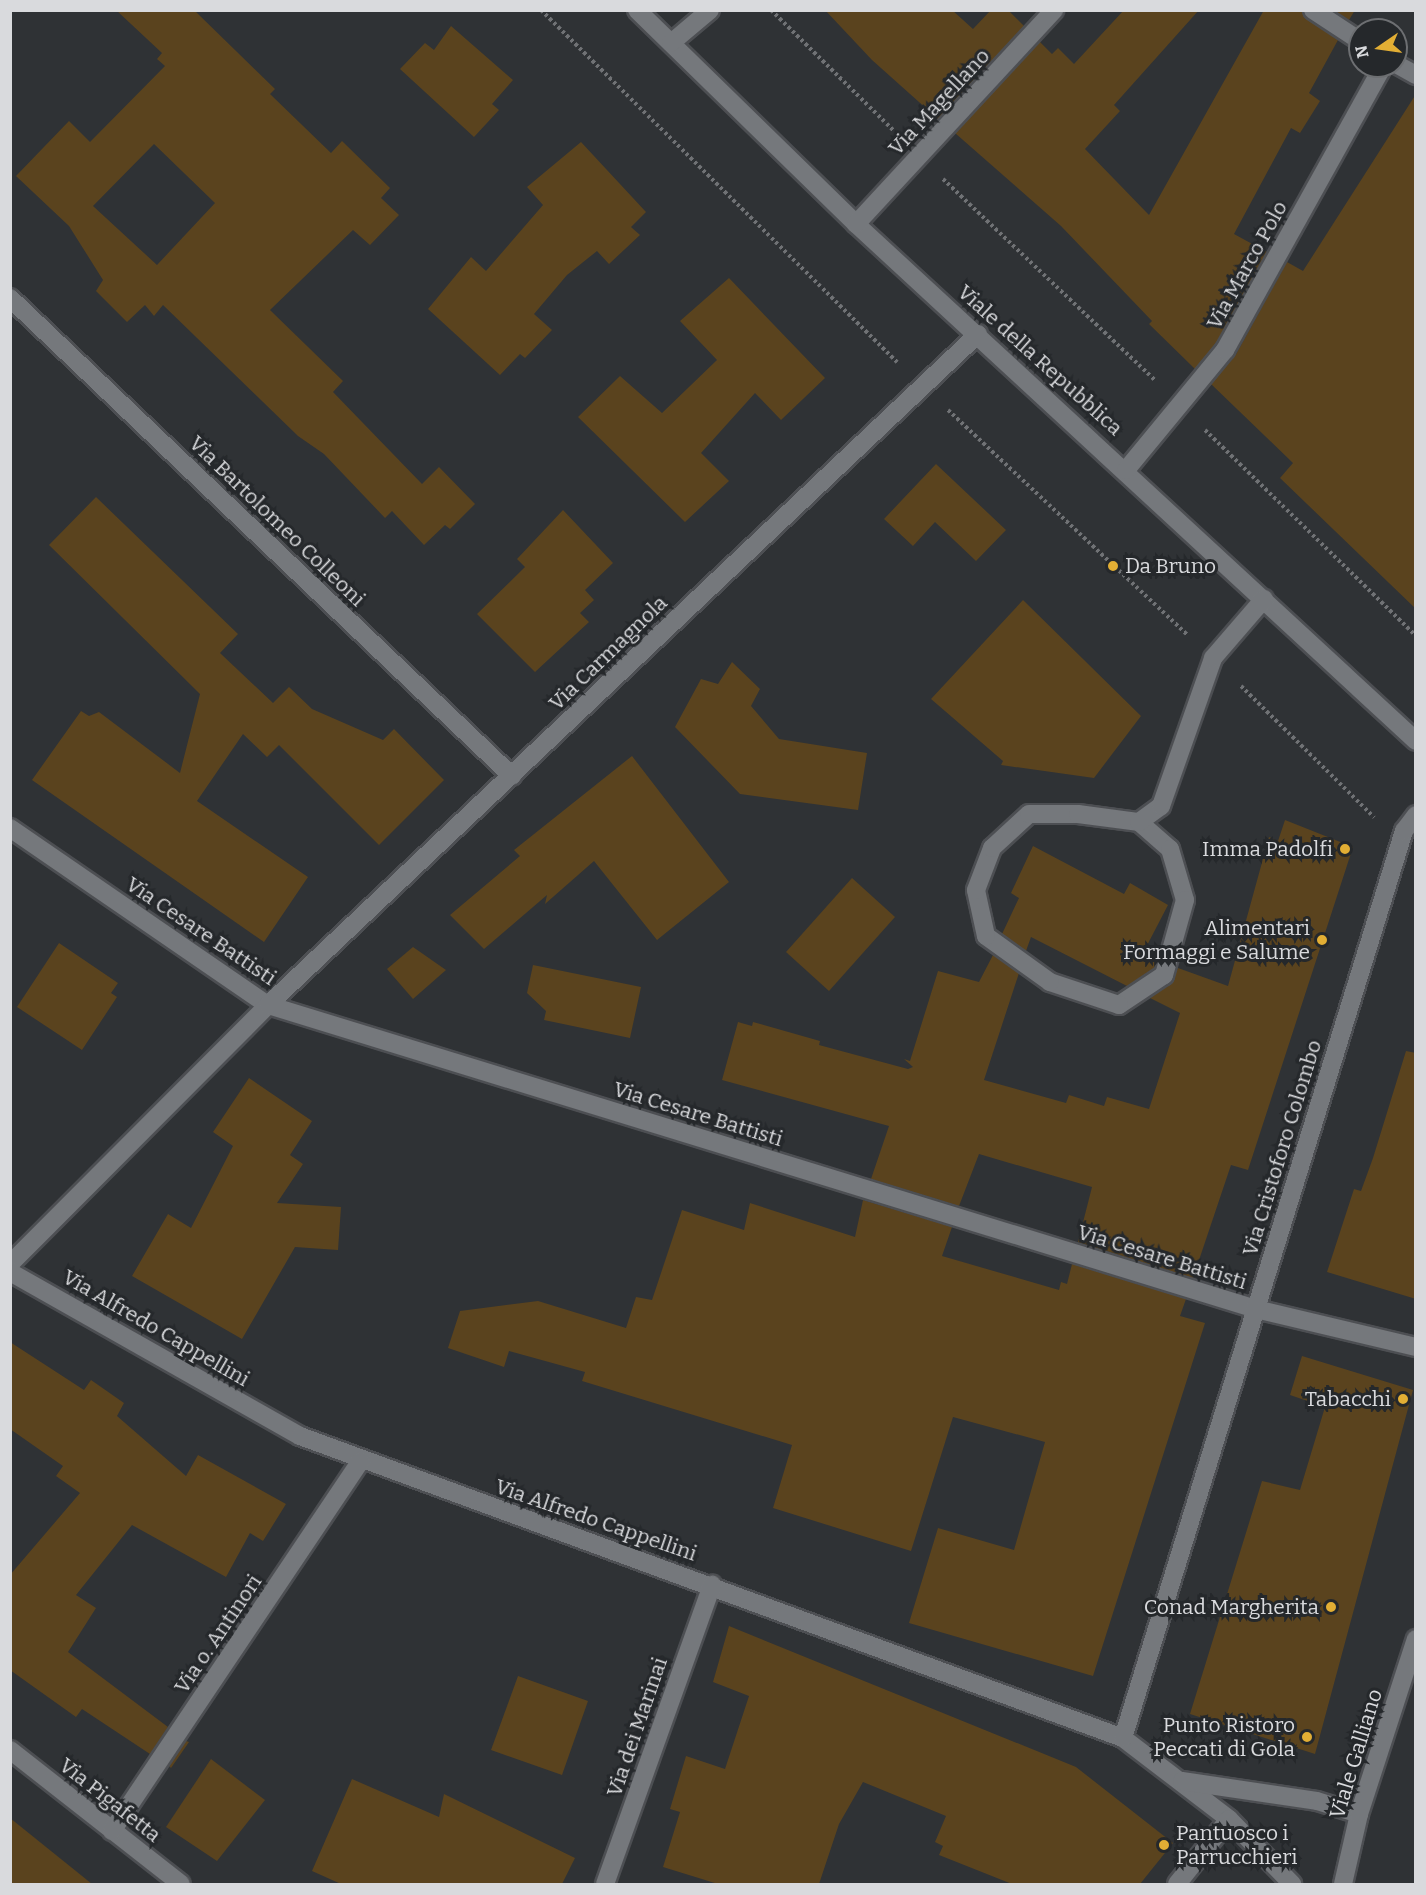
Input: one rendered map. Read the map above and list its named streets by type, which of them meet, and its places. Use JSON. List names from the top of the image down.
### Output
{
  "streets": {
    "street": [
      "Via Magellano",
      "Via Marco Polo",
      "Viale della Repubblica",
      "Via Bartolomeo Colleoni",
      "Via Carmagnola",
      "Via Cesare Battisti",
      "Via Cristoforo Colombo",
      "Via Alfredo Cappellini",
      "Via o. Antinori",
      "Via dei Marinai",
      "Viale Galliano",
      "Via Pigafetta"
    ]
  },
  "crossings": [
    ["Via Magellano", "Viale della Repubblica"],
    ["Via Marco Polo", "Viale della Repubblica"],
    ["Viale della Repubblica", "Via Carmagnola"],
    ["Via Bartolomeo Colleoni", "Via Carmagnola"],
    ["Via Carmagnola", "Via Cesare Battisti"],
    ["Via Cesare Battisti", "Via Cristoforo Colombo"],
    ["Via Cristoforo Colombo", "Via Alfredo Cappellini"],
    ["Via Alfredo Cappellini", "Via o. Antinori"],
    ["Via Alfredo Cappellini", "Via dei Marinai"],
    ["Via Alfredo Cappellini", "Viale Galliano"],
    ["Via o. Antinori", "Via Pigafetta"]
  ],
  "places": [
    "Da Bruno",
    "Imma Padolfi",
    "Alimentari Formaggi e Salume",
    "Tabacchi",
    "Conad Margherita",
    "Punto Ristoro Peccati di Gola",
    "Pantuosco i Parrucchieri"
  ],
  "north": "left"
}
